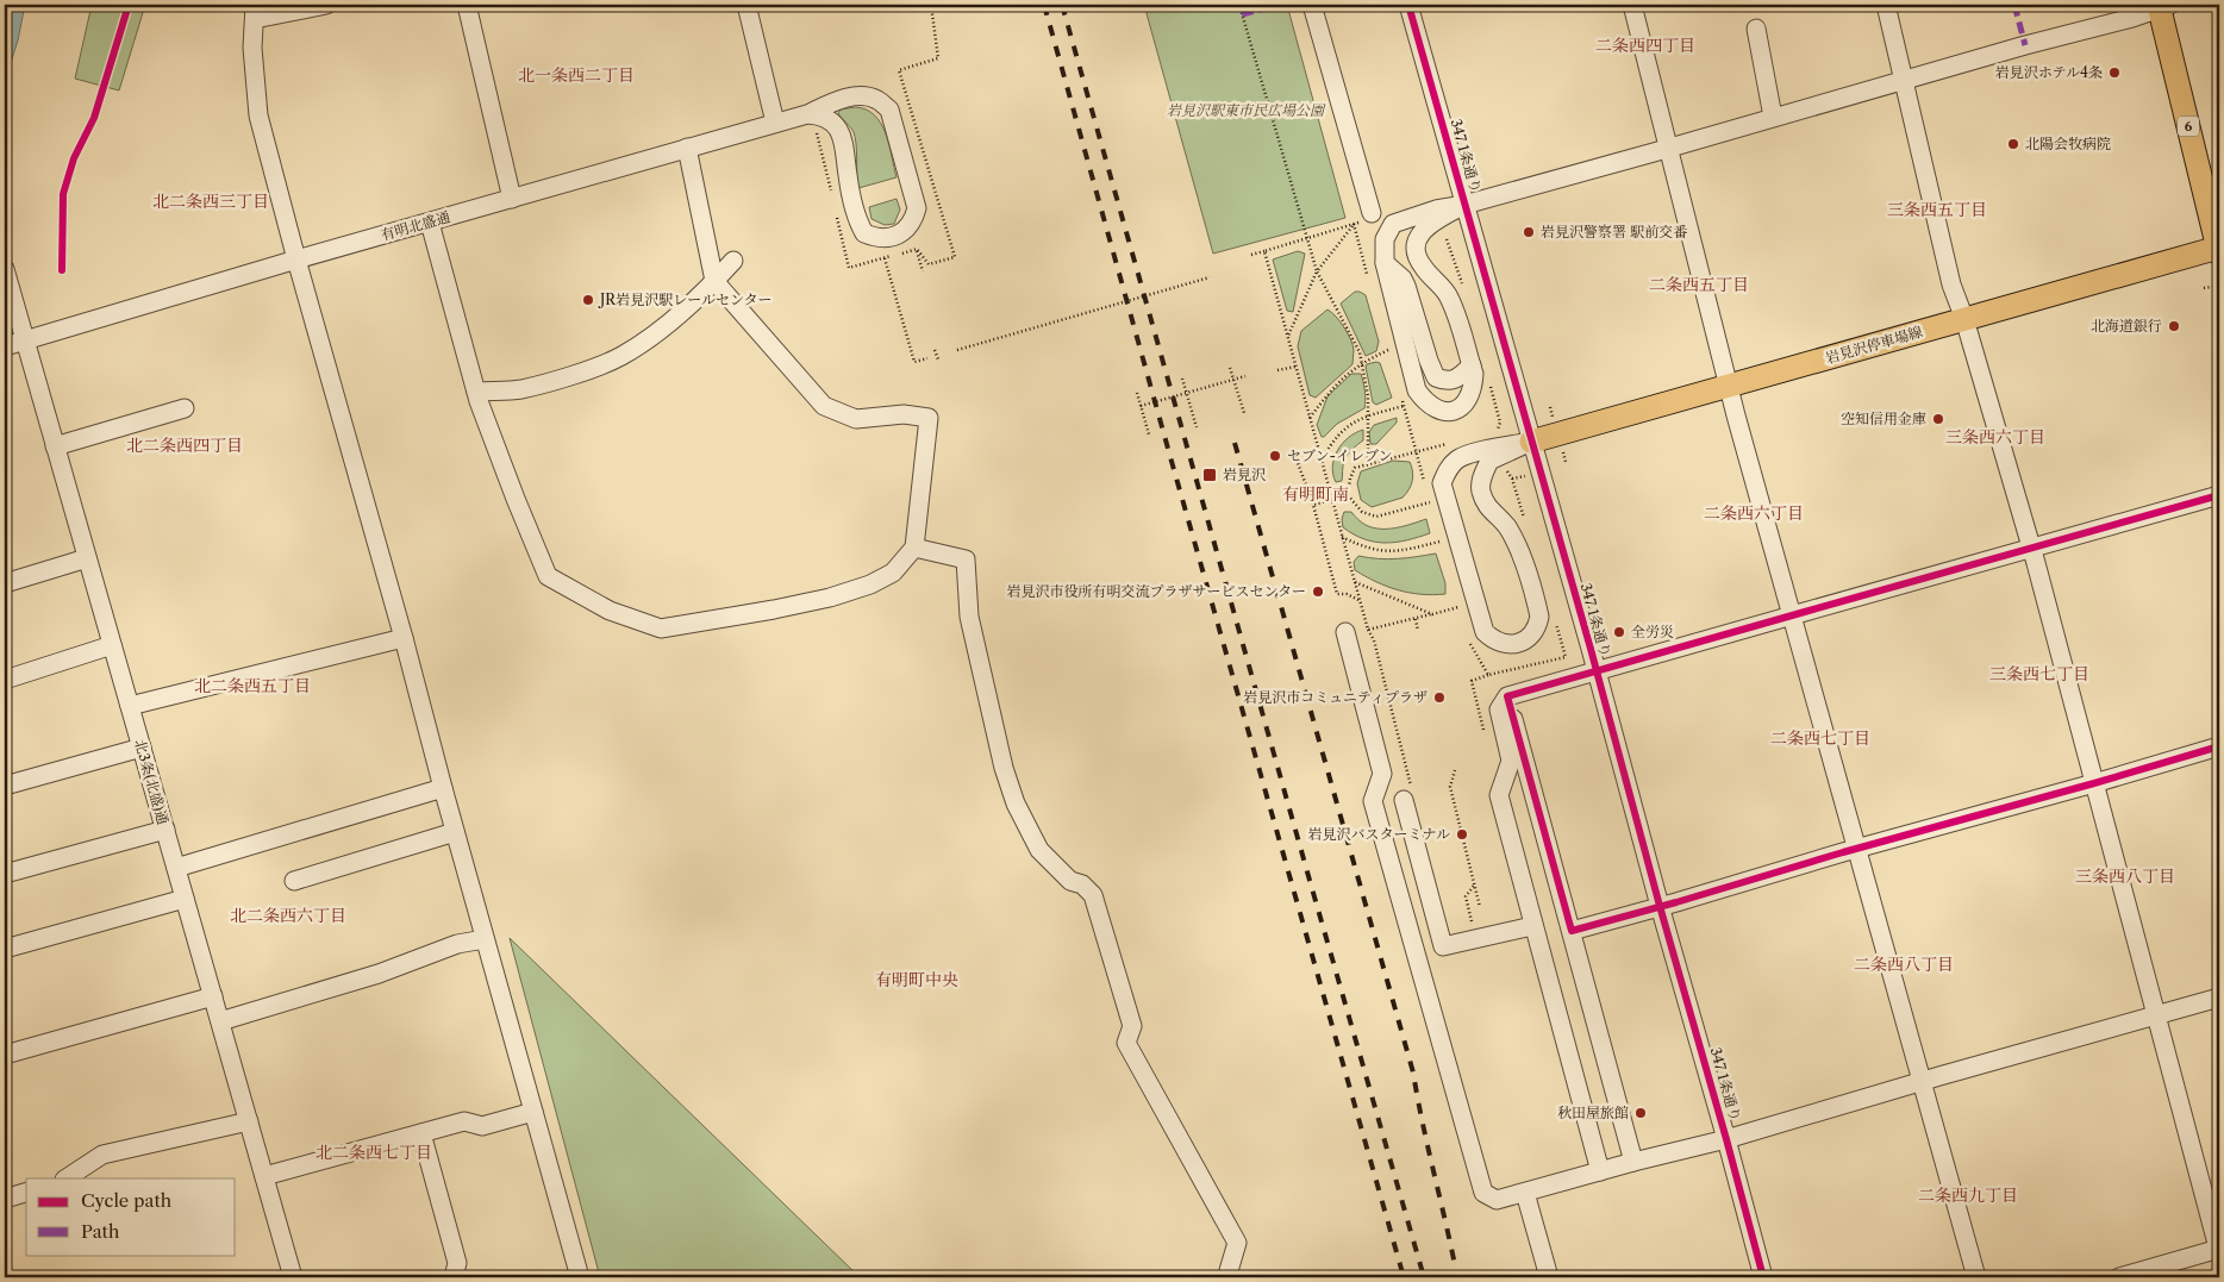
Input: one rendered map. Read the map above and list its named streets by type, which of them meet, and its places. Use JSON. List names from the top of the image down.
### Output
{
  "streets": {
    "main road": ["6", "岩見沢停車場線"],
    "street": ["347 1条通り", "有明北盛通", "北3条(北盛)通"]
  },
  "crossings": [
    ["6", "岩見沢停車場線"],
    ["347 1条通り", "岩見沢停車場線"],
    ["有明北盛通", "北3条(北盛)通"]
  ],
  "districts": [
    "二条西四丁目",
    "北一条西二丁目",
    "北二条西三丁目",
    "三条西五丁目",
    "二条西五丁目",
    "三条西六丁目",
    "北二条西四丁目",
    "有明町南",
    "二条西六丁目",
    "三条西七丁目",
    "北二条西五丁目",
    "二条西七丁目",
    "三条西八丁目",
    "北二条西六丁目",
    "二条西八丁目",
    "有明町中央",
    "北二条西七丁目",
    "二条西九丁目"
  ],
  "parks": ["岩見沢駅東市民広場公園"],
  "places": {
    "other": [
      "岩見沢ホテル4条",
      "北陽会牧病院",
      "岩見沢警察署 駅前交番",
      "JR岩見沢駅レールセンター",
      "北海道銀行",
      "空知信用金庫",
      "セブン-イレブン",
      "岩見沢市役所有明交流プラザサービスセンター",
      "全労災",
      "岩見沢市コミュニティプラザ",
      "岩見沢バスターミナル",
      "秋田屋旅館"
    ],
    "transit": ["岩見沢"]
  },
  "legend": ["Cycle path", "Path"]
}
